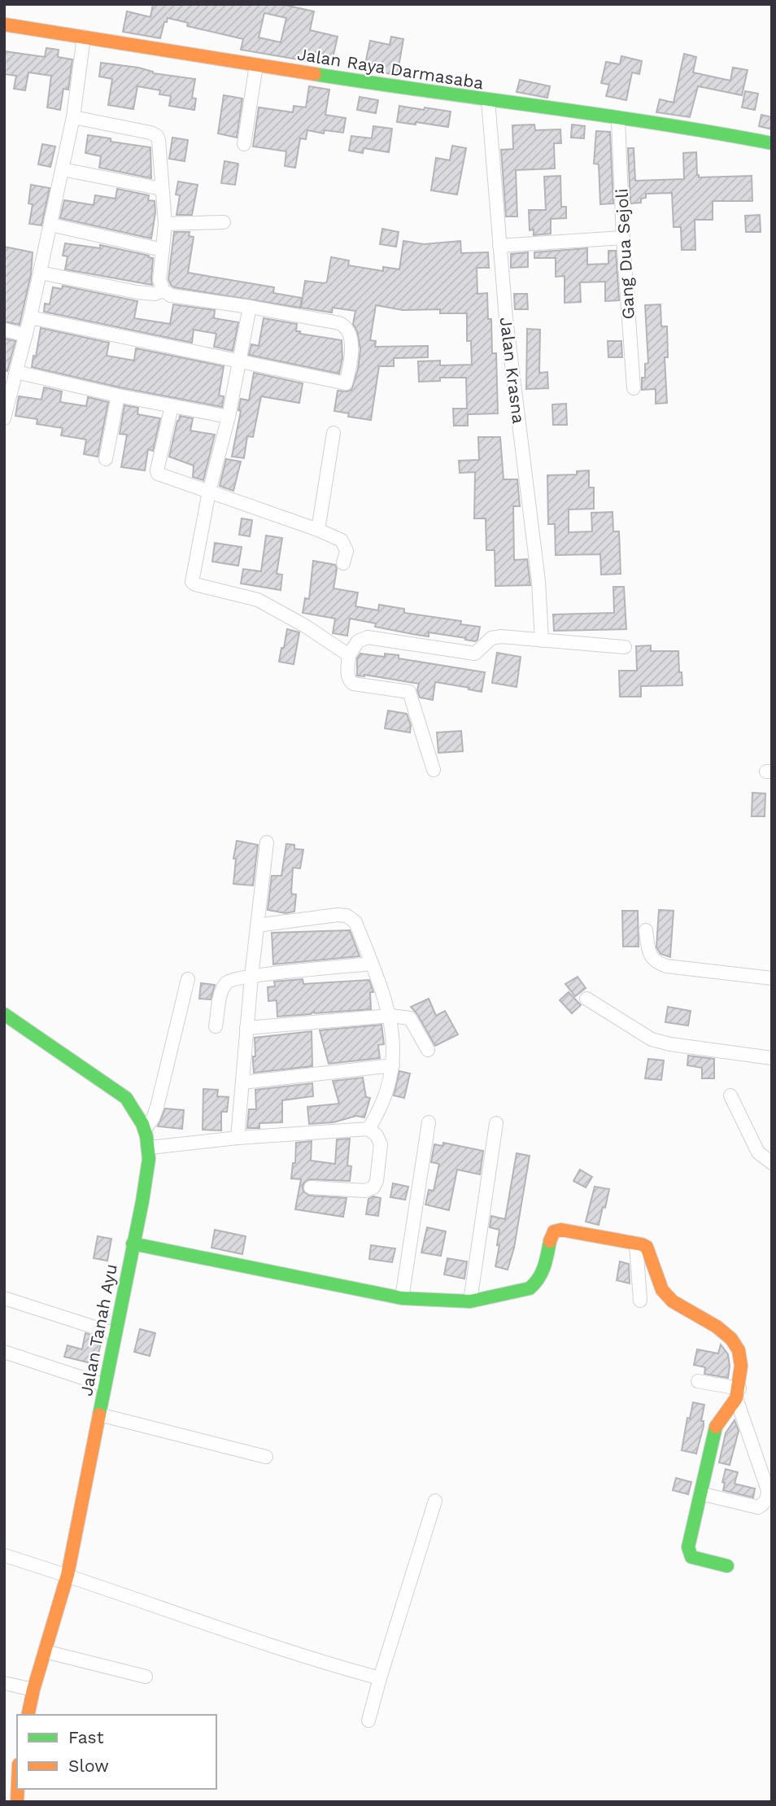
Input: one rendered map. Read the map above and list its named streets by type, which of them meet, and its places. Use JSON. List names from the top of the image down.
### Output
{
  "streets": {
    "street": [
      "Jalan Raya Darmasaba",
      "Gang Dua Sejoli",
      "Jalan Krasna",
      "Jalan Tanah Ayu"
    ]
  },
  "crossings": [
    ["Jalan Raya Darmasaba", "Gang Dua Sejoli"],
    ["Jalan Raya Darmasaba", "Jalan Krasna"]
  ],
  "legend": ["Fast", "Slow"]
}
